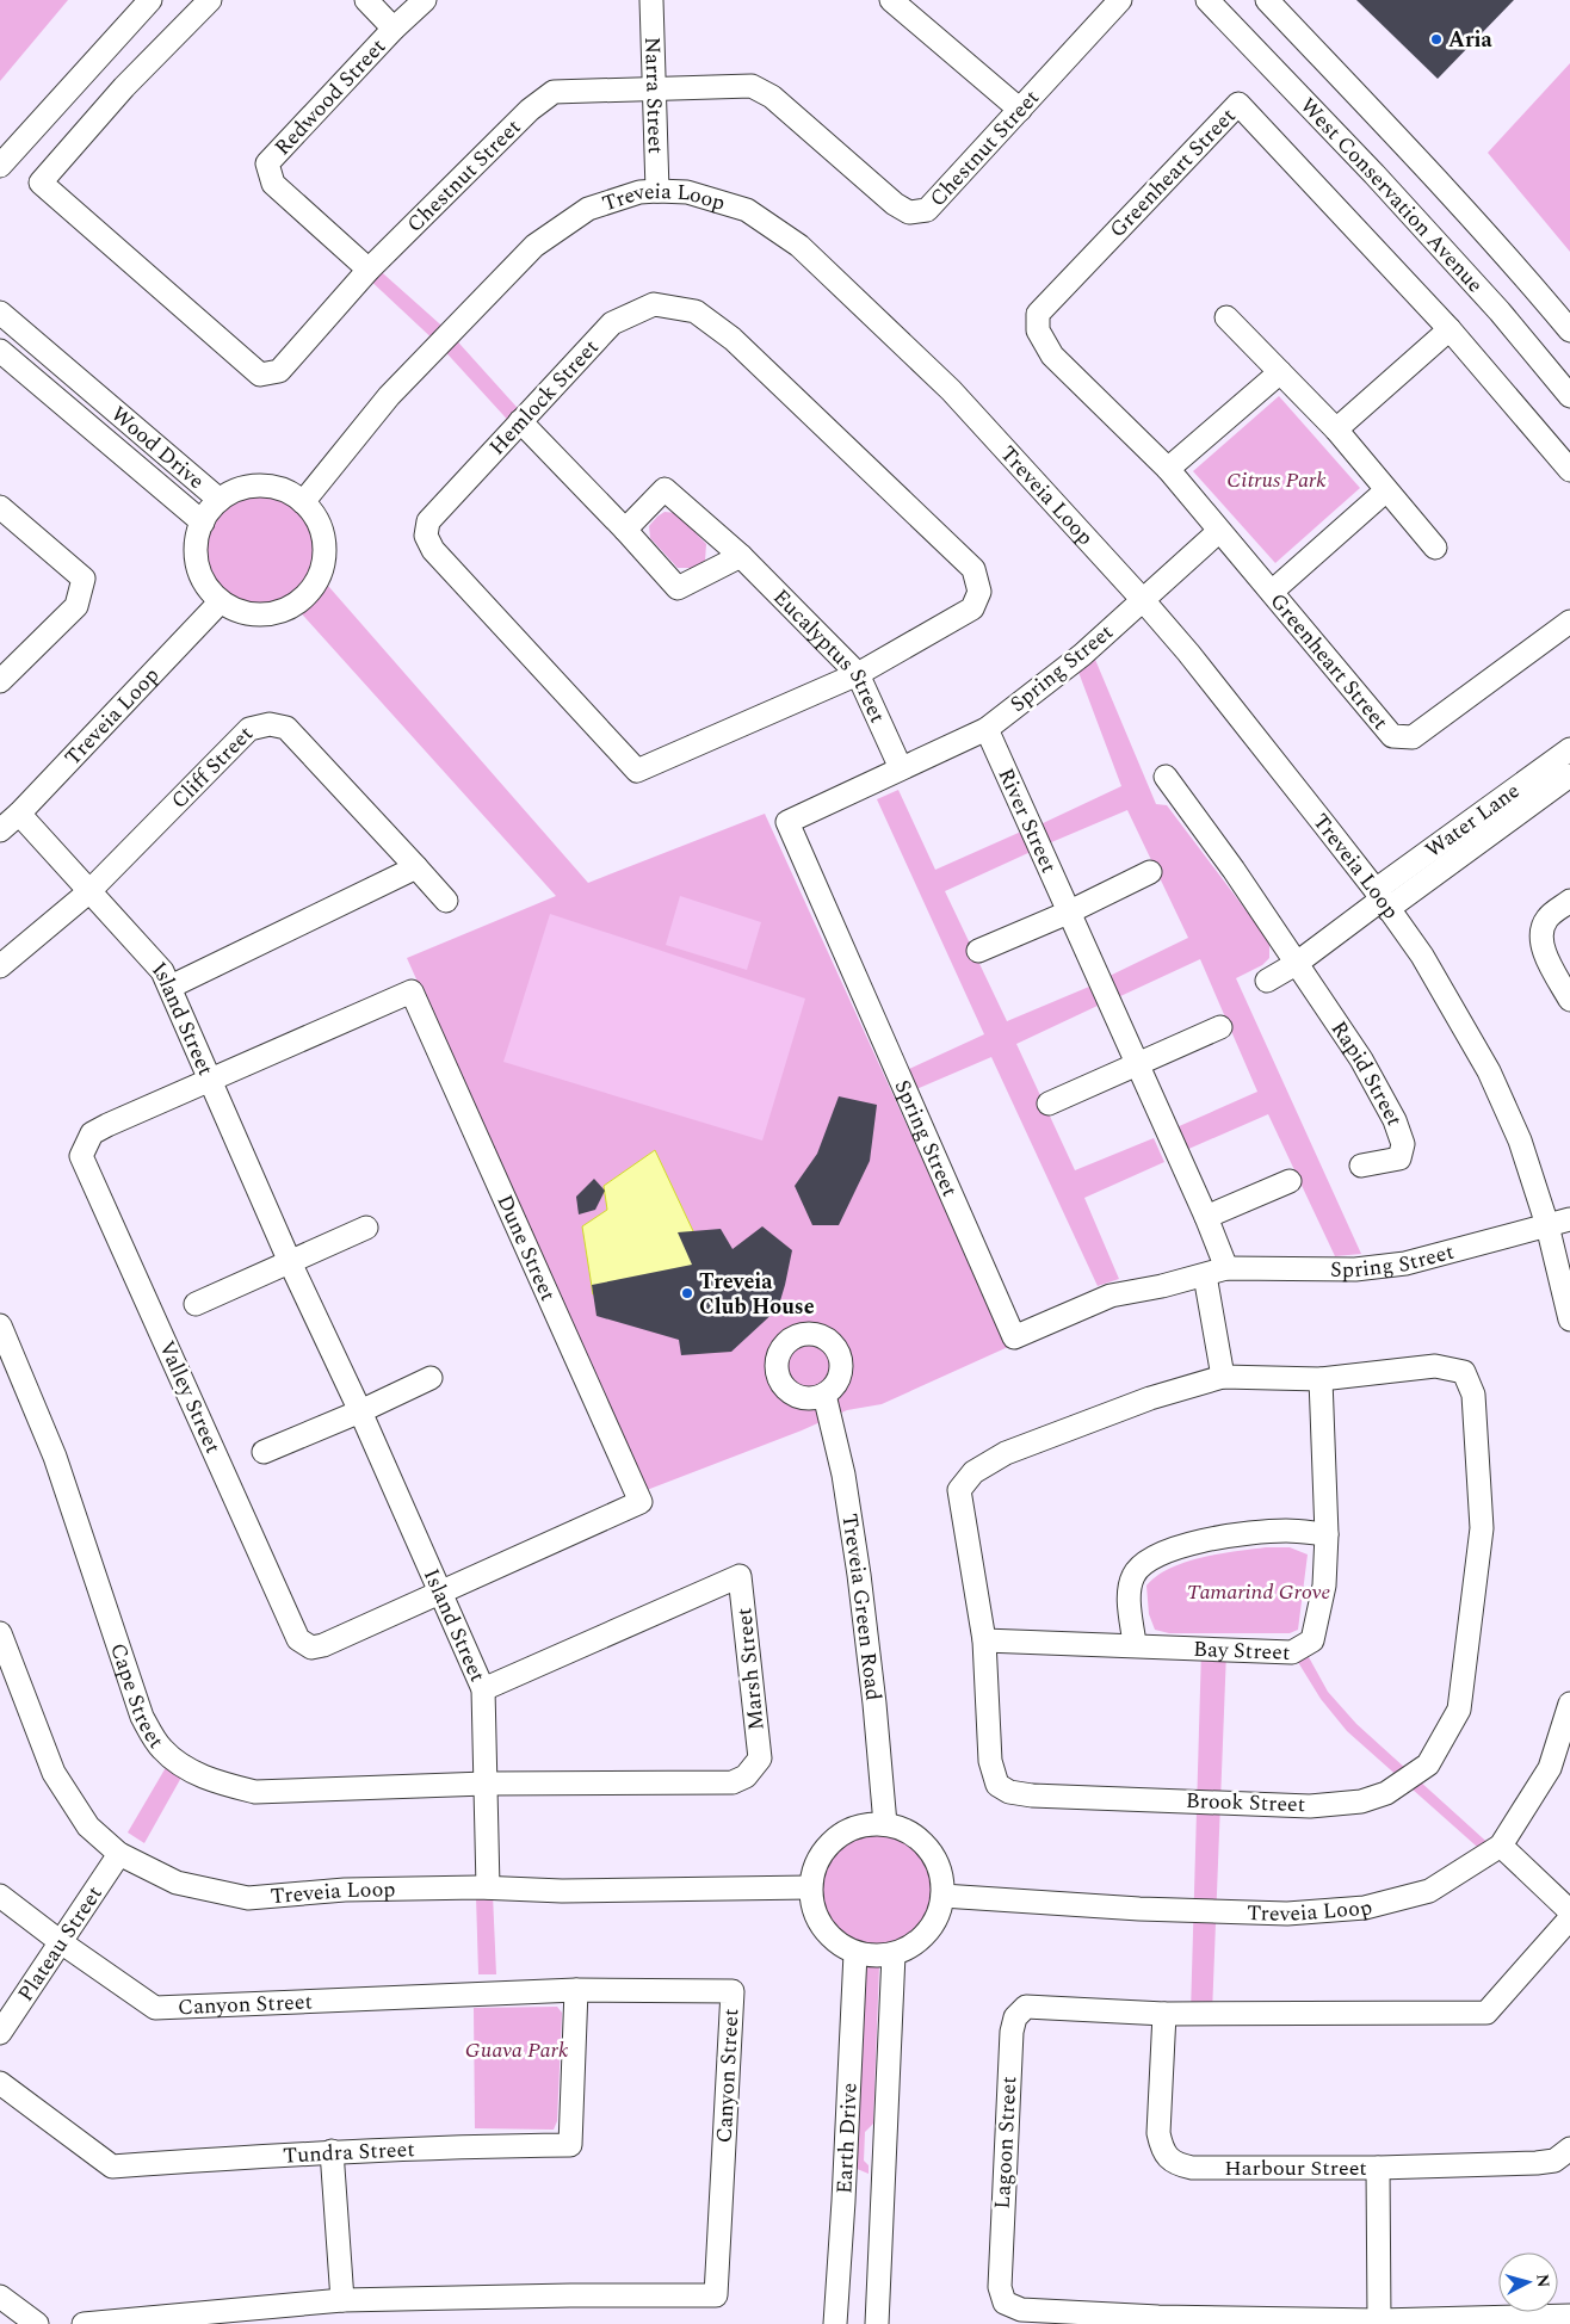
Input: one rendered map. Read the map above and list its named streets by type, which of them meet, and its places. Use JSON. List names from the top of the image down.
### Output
{
  "streets": {
    "street": [
      "Redwood Street",
      "Narra Street",
      "Chestnut Street",
      "Greenheart Street",
      "West Conservation Avenue",
      "Treveia Loop",
      "Hemlock Street",
      "Wood Drive",
      "Eucalyptus Street",
      "Spring Street",
      "Cliff Street",
      "Water Lane",
      "River Street",
      "Island Street",
      "Rapid Street",
      "Dune Street",
      "Valley Street",
      "Treveia Green Road",
      "Bay Street",
      "Marsh Street",
      "Cape Street",
      "Brook Street",
      "Plateau Street",
      "Canyon Street",
      "Earth Drive",
      "Lagoon Street",
      "Tundra Street",
      "Harbour Street"
    ]
  },
  "crossings": [
    ["Redwood Street", "Chestnut Street"],
    ["Narra Street", "Chestnut Street"],
    ["Narra Street", "Treveia Loop"],
    ["Treveia Loop", "Wood Drive"],
    ["Treveia Loop", "Spring Street"],
    ["Treveia Loop", "Water Lane"],
    ["Treveia Loop", "Island Street"],
    ["Treveia Loop", "Treveia Green Road"],
    ["Treveia Loop", "Plateau Street"],
    ["Treveia Loop", "Earth Drive"],
    ["Hemlock Street", "Eucalyptus Street"],
    ["Eucalyptus Street", "Spring Street"],
    ["Spring Street", "River Street"],
    ["Cliff Street", "Island Street"],
    ["Island Street", "Dune Street"],
    ["Island Street", "Valley Street"],
    ["Island Street", "Marsh Street"],
    ["Island Street", "Cape Street"],
    ["Dune Street", "Valley Street"],
    ["Treveia Green Road", "Earth Drive"],
    ["Bay Street", "Brook Street"],
    ["Marsh Street", "Cape Street"],
    ["Plateau Street", "Canyon Street"],
    ["Canyon Street", "Tundra Street"],
    ["Lagoon Street", "Harbour Street"]
  ],
  "parks": ["Citrus Park", "Tamarind Grove", "Guava Park"],
  "places": ["Aria", "Treveia Club House"],
  "north": "right"
}
